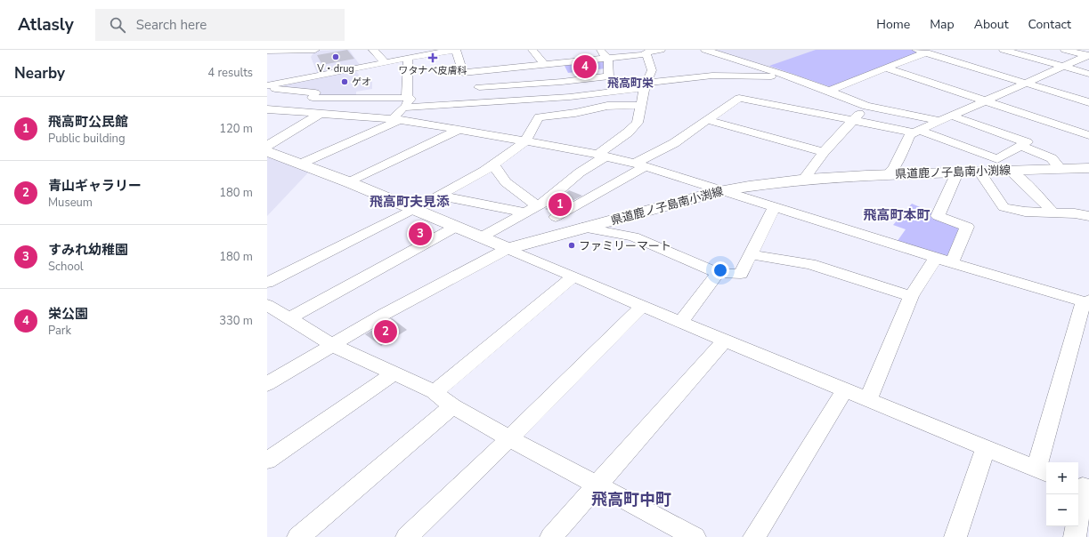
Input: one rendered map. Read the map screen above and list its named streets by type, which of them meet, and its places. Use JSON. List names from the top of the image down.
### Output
{
  "streets": {
    "main road": ["県道鹿ノ子島南小渕線"]
  },
  "districts": [
    "飛高町栄",
    "飛高町夫見添",
    "飛高町本町",
    "飛高町中町"
  ],
  "places": {
    "other": ["V・drug", "ゲオ", "ファミリーマート"],
    "health": ["ワタナベ皮膚科"]
  },
  "page": {
    "header": "Atlasly",
    "search": "Search here",
    "nav": [
      "Home",
      "Map",
      "About",
      "Contact"
    ],
    "heading": ["Nearby", "4 results"],
    "pins": [
      "4",
      "1",
      "3",
      "2"
    ],
    "list": [
      {
        "mark": "1",
        "name": "飛高町公民館",
        "note": "Public building",
        "value": "120 m"
      },
      {
        "mark": "2",
        "name": "青山ギャラリー",
        "note": "Museum",
        "value": "180 m"
      },
      {
        "mark": "3",
        "name": "すみれ幼稚園",
        "note": "School",
        "value": "180 m"
      },
      {
        "mark": "4",
        "name": "栄公園",
        "note": "Park",
        "value": "330 m"
      }
    ],
    "map_buttons": ["+", "−"]
  }
}
